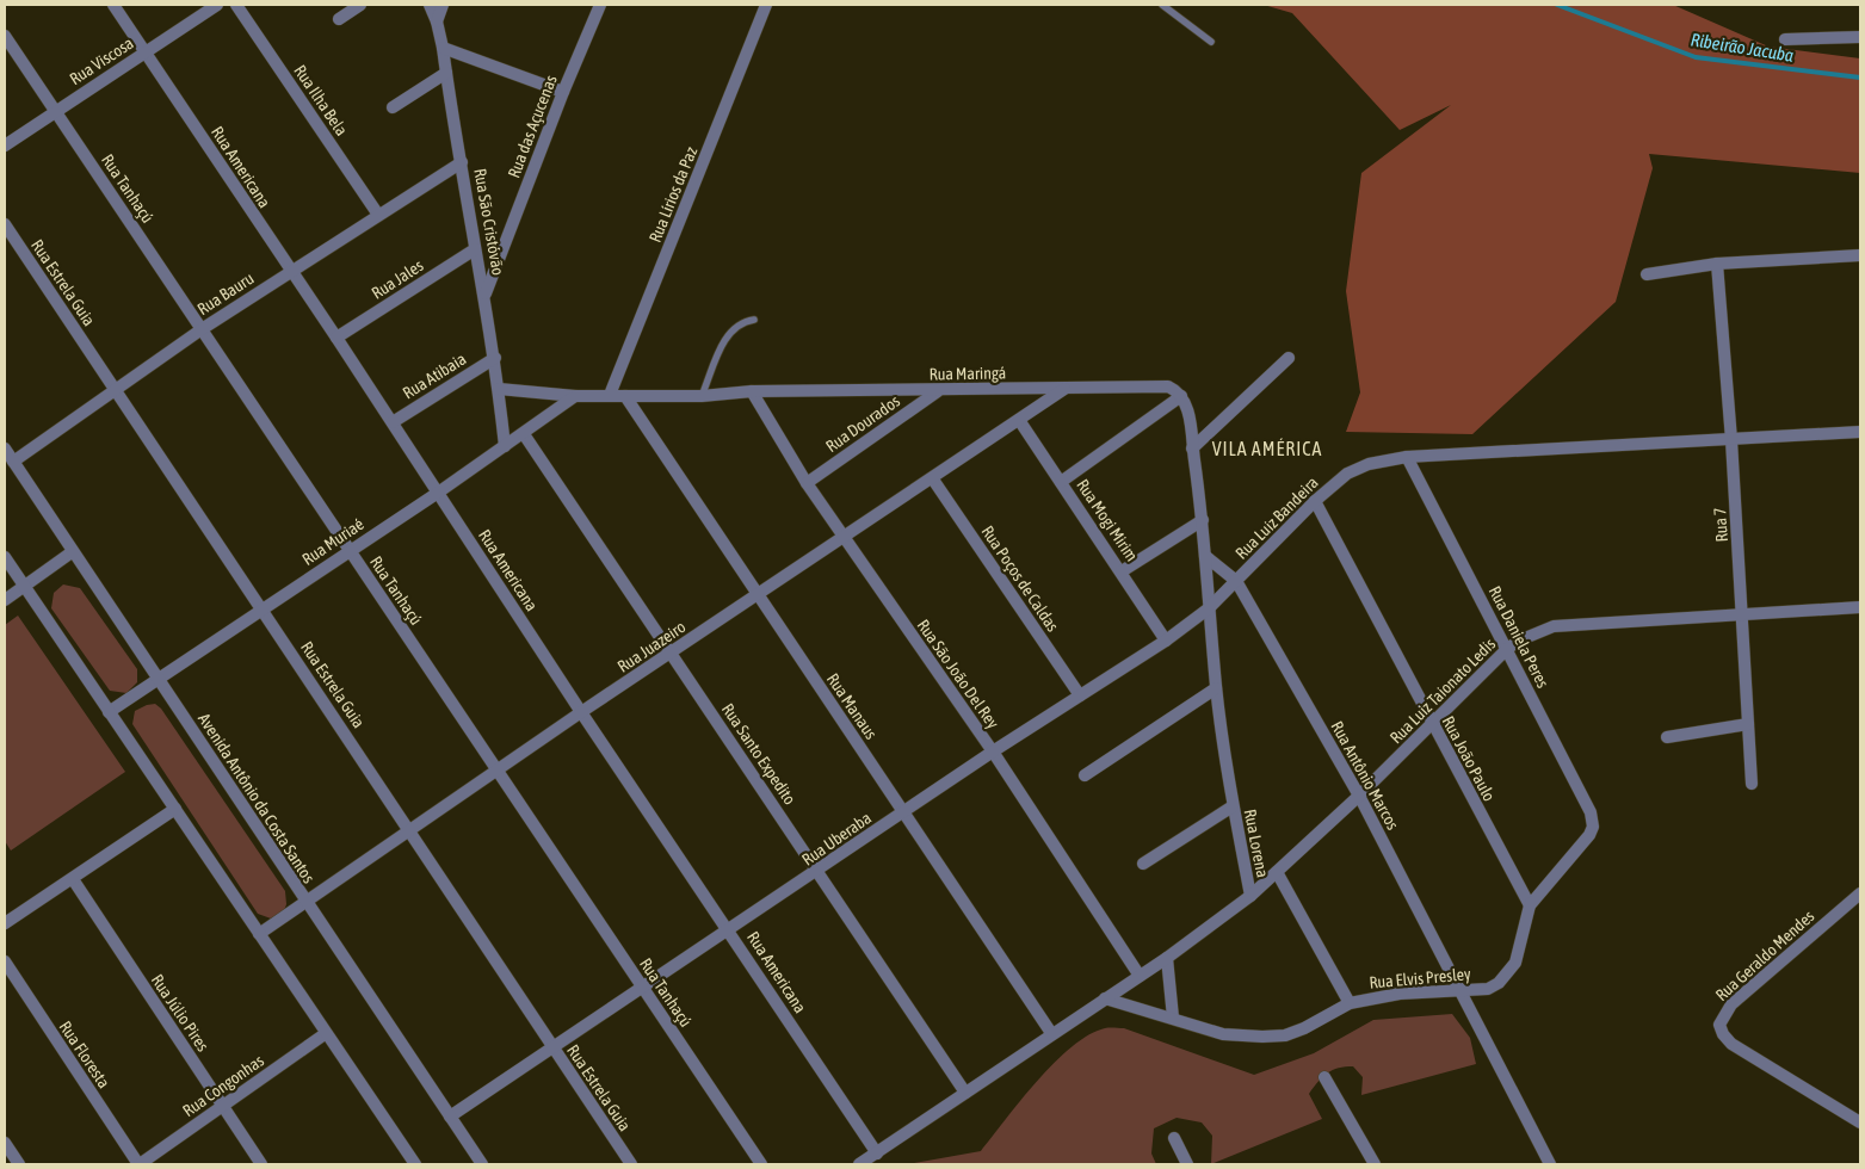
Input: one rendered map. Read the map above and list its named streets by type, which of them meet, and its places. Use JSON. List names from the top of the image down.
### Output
{
  "streets": {
    "street": [
      "Rua Viscosa",
      "Rua Ilha Bela",
      "Rua das Açucenas",
      "Rua Americana",
      "Rua Tanhaçú",
      "Rua Lírios da Paz",
      "Rua São Cristóvão",
      "Rua Jales",
      "Rua Estrela Guia",
      "Rua Bauru",
      "Rua Maringá",
      "Rua Atibaia",
      "Rua Dourados",
      "Rua Luiz Bandeira",
      "Rua Mogi Mirim",
      "Rua 7",
      "Rua Muriaé",
      "Rua Poços de Caldas",
      "Rua Daniela Peres",
      "Rua Juazeiro",
      "Rua São João Del Rey",
      "Rua Luiz Taionato Ledis",
      "Rua Manaus",
      "Rua Santo Expedito",
      "Rua João Paulo",
      "Rua Antônio Marcos",
      "Avenida Antônio da Costa Santos",
      "Rua Uberaba",
      "Rua Lorena",
      "Rua Geraldo Mendes",
      "Rua Elvis Presley",
      "Rua Júlio Pires",
      "Rua Floresta",
      "Rua Congonhas"
    ]
  },
  "crossings": [
    ["Rua Viscosa", "Rua Americana"],
    ["Rua Viscosa", "Rua Tanhaçú"],
    ["Rua Ilha Bela", "Rua Bauru"],
    ["Rua das Açucenas", "Rua São Cristóvão"],
    ["Rua Americana", "Rua Jales"],
    ["Rua Americana", "Rua Bauru"],
    ["Rua Americana", "Rua Atibaia"],
    ["Rua Americana", "Rua Muriaé"],
    ["Rua Americana", "Rua Juazeiro"],
    ["Rua Americana", "Rua Uberaba"],
    ["Rua Americana", "Rua Lorena"],
    ["Rua Tanhaçú", "Rua Bauru"],
    ["Rua Tanhaçú", "Rua Muriaé"],
    ["Rua Tanhaçú", "Rua Juazeiro"],
    ["Rua Tanhaçú", "Rua Uberaba"],
    ["Rua São Cristóvão", "Rua Jales"],
    ["Rua São Cristóvão", "Rua Bauru"],
    ["Rua São Cristóvão", "Rua Atibaia"],
    ["Rua São Cristóvão", "Rua Muriaé"],
    ["Rua Estrela Guia", "Rua Bauru"],
    ["Rua Estrela Guia", "Rua Muriaé"],
    ["Rua Estrela Guia", "Rua Juazeiro"],
    ["Rua Estrela Guia", "Rua Uberaba"],
    ["Rua Bauru", "Avenida Antônio da Costa Santos"],
    ["Rua Maringá", "Rua Dourados"],
    ["Rua Maringá", "Rua Juazeiro"],
    ["Rua Maringá", "Rua São João Del Rey"],
    ["Rua Maringá", "Rua Lorena"],
    ["Rua Dourados", "Rua São João Del Rey"],
    ["Rua Luiz Bandeira", "Rua Daniela Peres"],
    ["Rua Luiz Bandeira", "Rua João Paulo"],
    ["Rua Luiz Bandeira", "Rua Antônio Marcos"],
    ["Rua Luiz Bandeira", "Rua Uberaba"],
    ["Rua Mogi Mirim", "Rua Juazeiro"],
    ["Rua Mogi Mirim", "Rua Uberaba"],
    ["Rua 7", "Rua Luiz Taionato Ledis"],
    ["Rua Muriaé", "Rua Santo Expedito"],
    ["Rua Muriaé", "Avenida Antônio da Costa Santos"],
    ["Rua Poços de Caldas", "Rua Juazeiro"],
    ["Rua Poços de Caldas", "Rua Uberaba"],
    ["Rua Daniela Peres", "Rua Luiz Taionato Ledis"],
    ["Rua Daniela Peres", "Rua Elvis Presley"],
    ["Rua Juazeiro", "Rua São João Del Rey"],
    ["Rua Juazeiro", "Rua Manaus"],
    ["Rua Juazeiro", "Rua Santo Expedito"],
    ["Rua Juazeiro", "Avenida Antônio da Costa Santos"],
    ["Rua São João Del Rey", "Rua Uberaba"],
    ["Rua São João Del Rey", "Rua Lorena"],
    ["Rua Luiz Taionato Ledis", "Rua João Paulo"],
    ["Rua Luiz Taionato Ledis", "Rua Antônio Marcos"],
    ["Rua Luiz Taionato Ledis", "Rua Lorena"],
    ["Rua Manaus", "Rua Uberaba"],
    ["Rua Manaus", "Rua Lorena"],
    ["Rua Santo Expedito", "Rua Uberaba"],
    ["Rua Santo Expedito", "Rua Lorena"],
    ["Rua João Paulo", "Rua Elvis Presley"],
    ["Rua Antônio Marcos", "Rua Uberaba"],
    ["Rua Antônio Marcos", "Rua Elvis Presley"],
    ["Avenida Antônio da Costa Santos", "Rua Uberaba"],
    ["Rua Uberaba", "Rua Lorena"],
    ["Rua Lorena", "Rua Elvis Presley"],
    ["Rua Júlio Pires", "Rua Congonhas"],
    ["Rua Floresta", "Rua Congonhas"]
  ],
  "districts": ["VILA AMÉRICA"],
  "water": ["Ribeirão Jacuba"]
}
